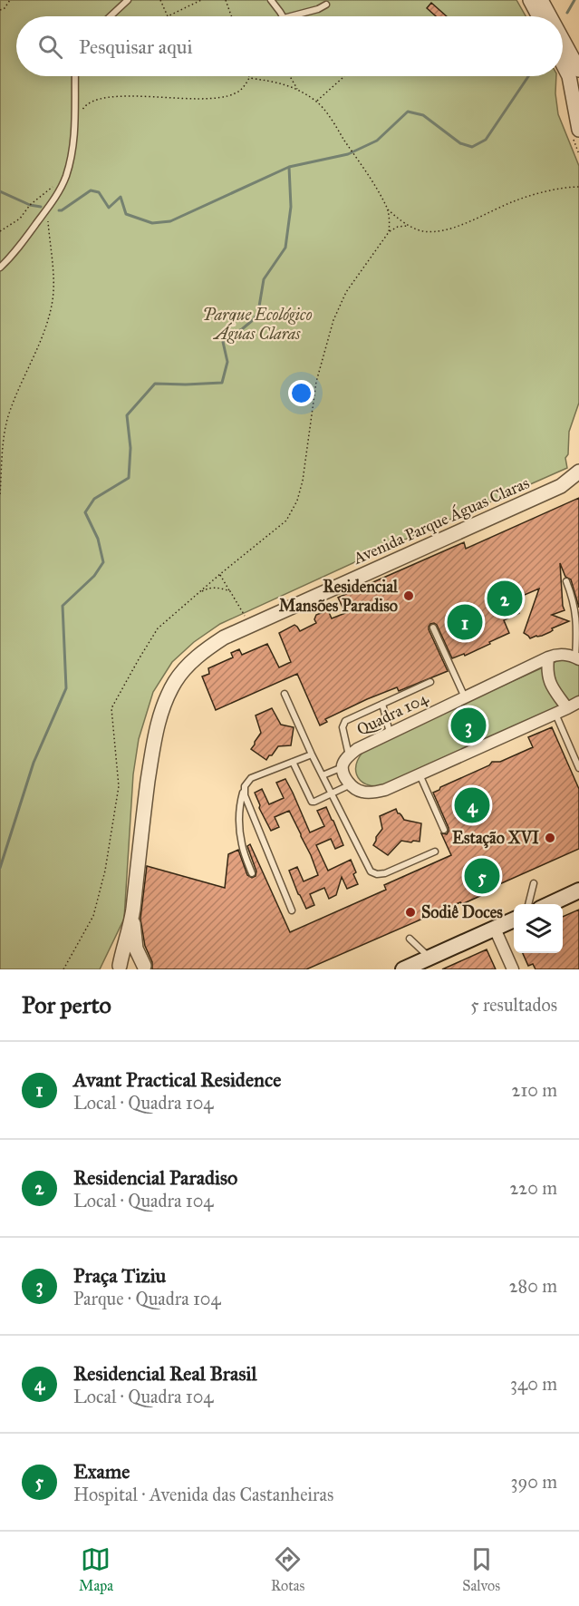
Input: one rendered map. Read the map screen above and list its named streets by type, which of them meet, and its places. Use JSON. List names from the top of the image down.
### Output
{
  "streets": {
    "street": ["Avenida Parque Águas Claras", "Quadra 104"]
  },
  "parks": ["Parque Ecológico Águas Claras"],
  "places": ["Residencial Mansões Paradiso", "Estação XVI", "Sodiê Doces"],
  "page": {
    "search": "Pesquisar aqui",
    "pins": [
      "2",
      "1",
      "3",
      "4",
      "5"
    ],
    "heading": ["Por perto", "5 resultados"],
    "list": [
      {
        "mark": "1",
        "name": "Avant Practical Residence",
        "note": "Local · Quadra 104",
        "value": "210 m"
      },
      {
        "mark": "2",
        "name": "Residencial Paradiso",
        "note": "Local · Quadra 104",
        "value": "220 m"
      },
      {
        "mark": "3",
        "name": "Praça Tiziu",
        "note": "Parque · Quadra 104",
        "value": "280 m"
      },
      {
        "mark": "4",
        "name": "Residencial Real Brasil",
        "note": "Local · Quadra 104",
        "value": "340 m"
      },
      {
        "mark": "5",
        "name": "Exame",
        "note": "Hospital · Avenida das Castanheiras",
        "value": "390 m"
      }
    ],
    "nav": ["Mapa", "Rotas", "Salvos"]
  }
}
